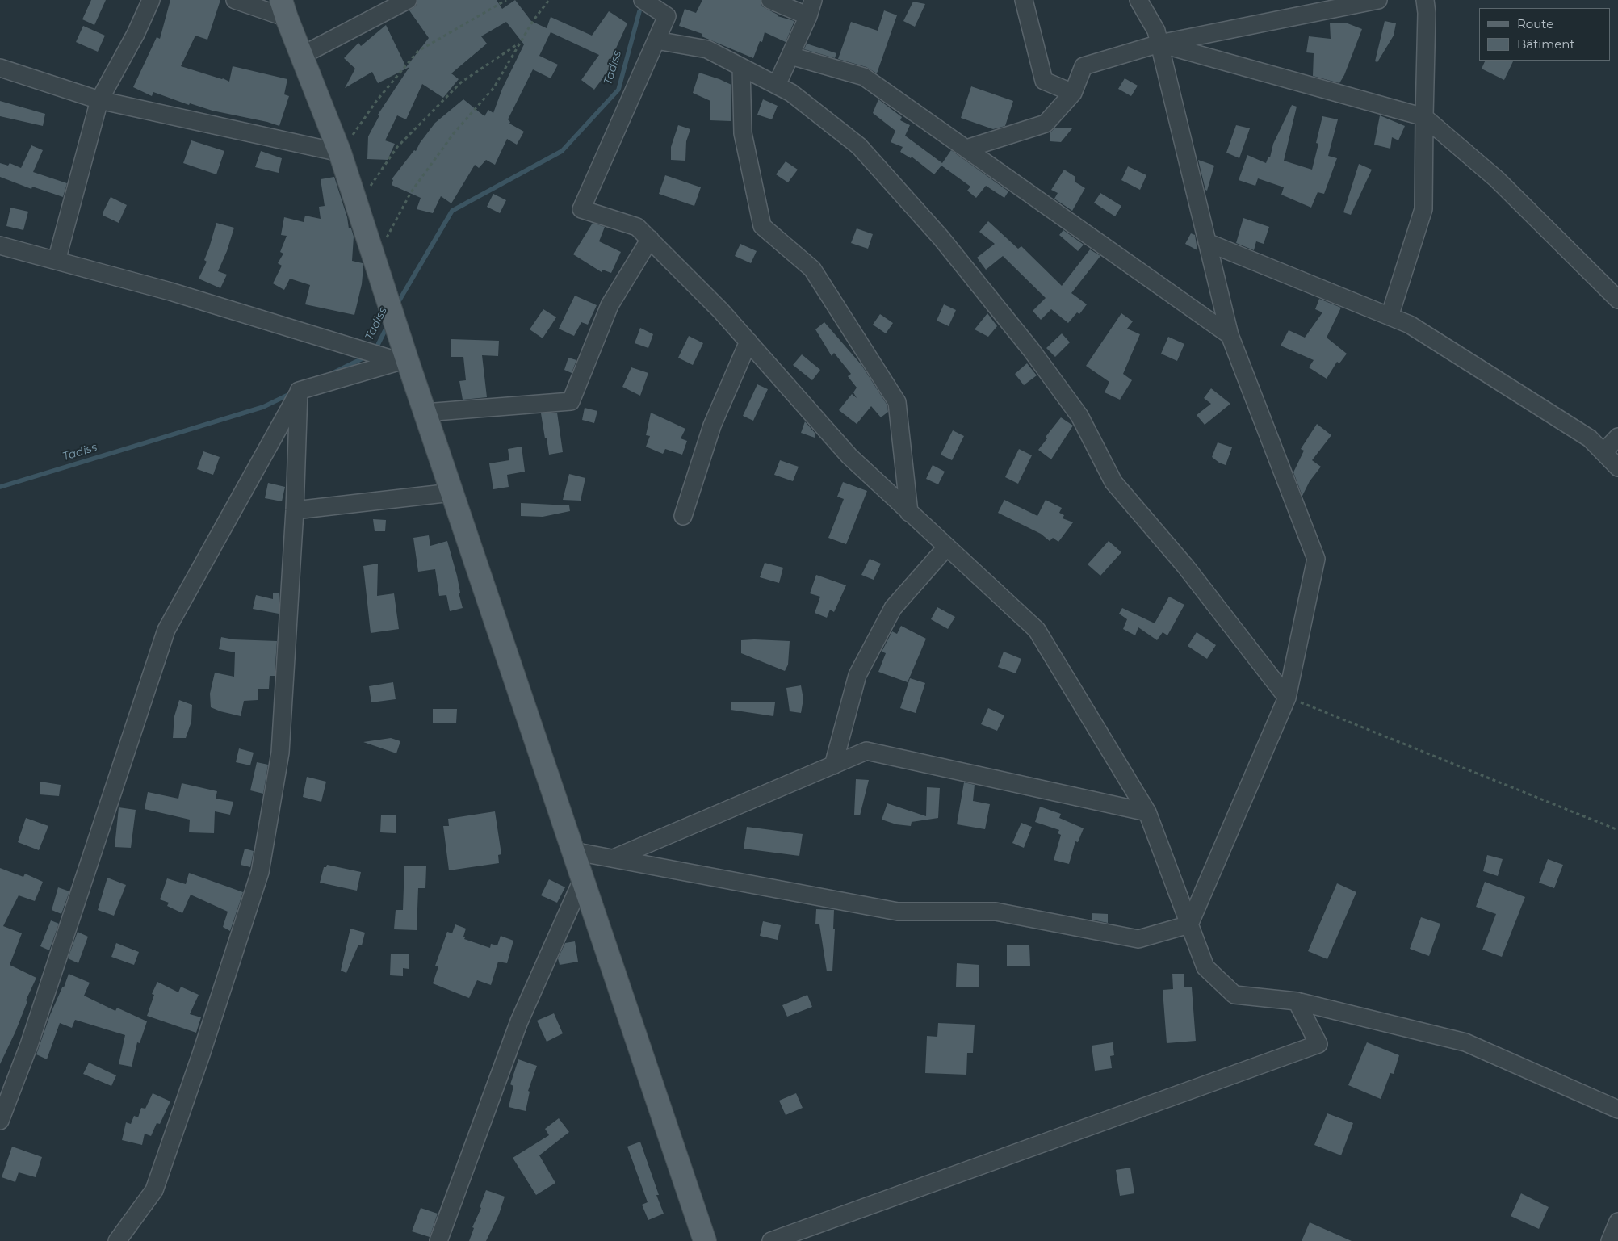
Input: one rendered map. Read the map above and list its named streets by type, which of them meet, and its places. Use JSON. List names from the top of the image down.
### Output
{
  "water": ["Tadiss"],
  "legend": ["Route", "Bâtiment"]
}
